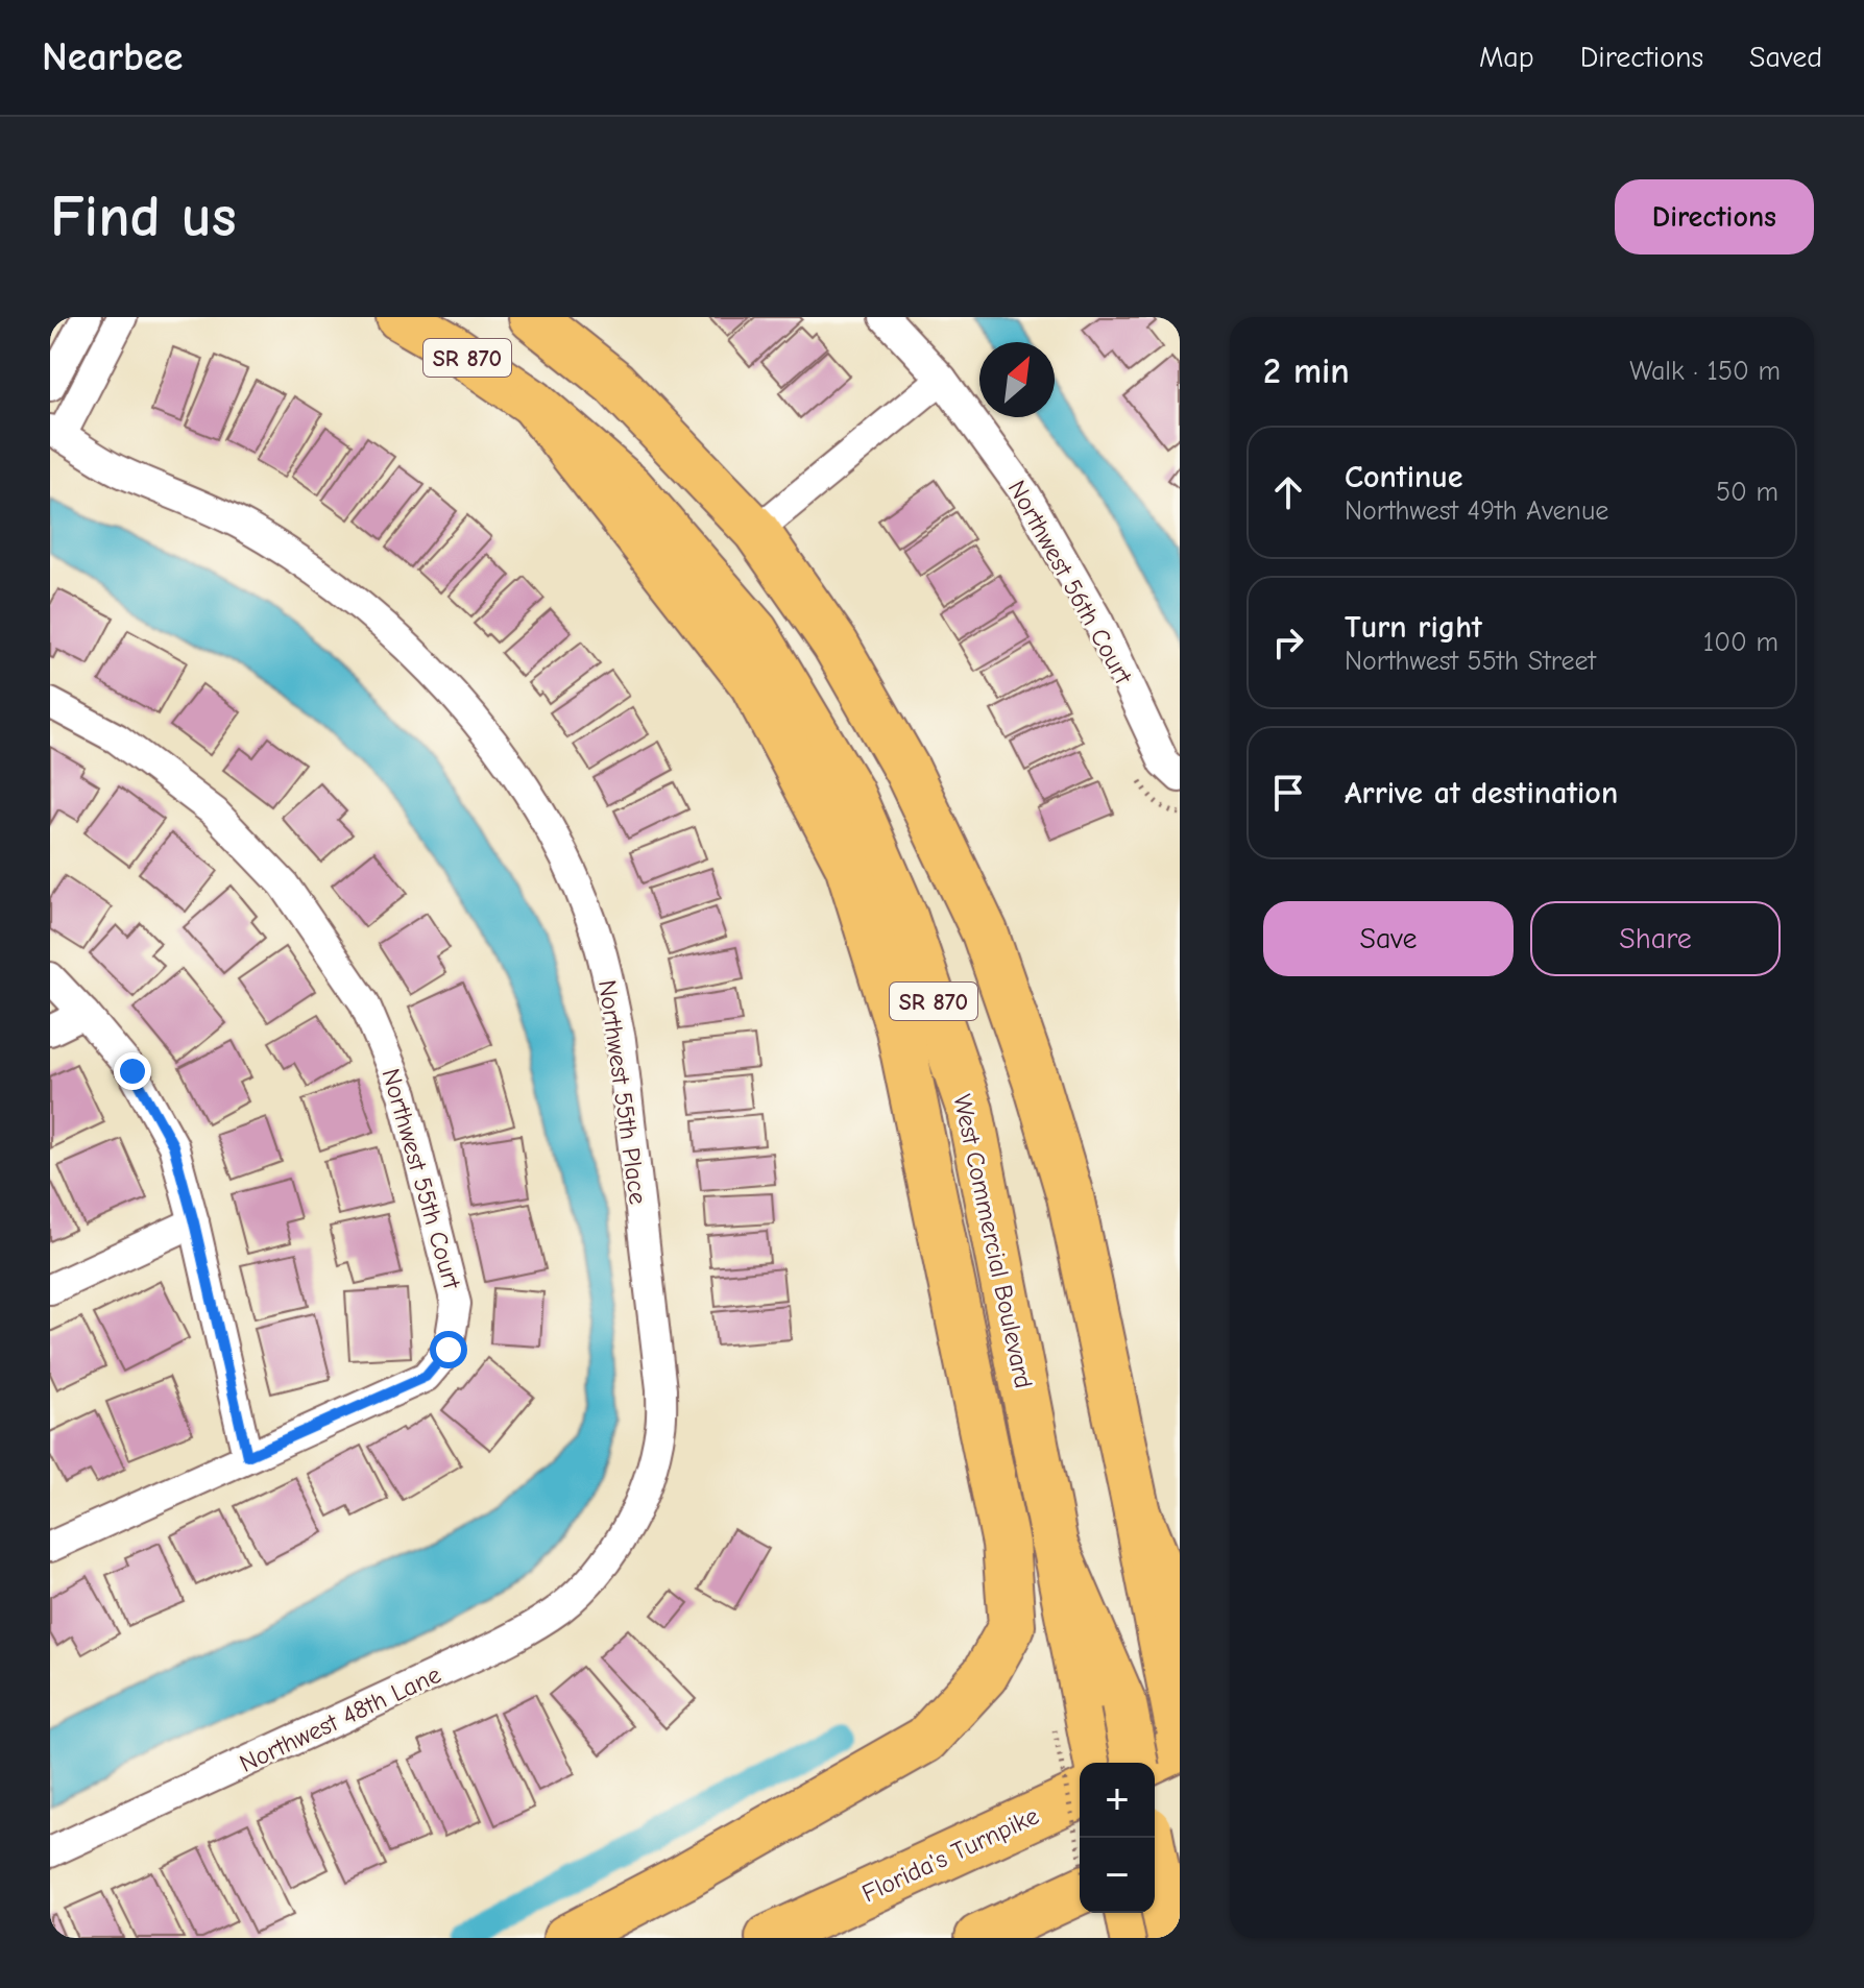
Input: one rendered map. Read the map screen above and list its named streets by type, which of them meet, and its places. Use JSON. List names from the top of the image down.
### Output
{
  "streets": {
    "highway": ["SR 870", "West Commercial Boulevard", "Florida's Turnpike"],
    "street": [
      "Northwest 56th Court",
      "Northwest 55th Place",
      "Northwest 55th Court",
      "Northwest 48th Lane"
    ]
  },
  "crossings": [
    ["Northwest 55th Place", "Northwest 48th Lane"]
  ],
  "north": "top right",
  "page": {
    "header": "Nearbee",
    "nav": ["Map", "Directions", "Saved"],
    "buttons": [
      "Directions",
      ["Save", "Share"]
    ],
    "title": "Find us",
    "heading": ["2 min", "Walk · 150 m"],
    "list": [
      ["Continue", "Northwest 49th Avenue", "50 m"],
      ["Turn right", "Northwest 55th Street", "100 m"],
      "Arrive at destination"
    ],
    "map_buttons": ["+", "−"]
  }
}
